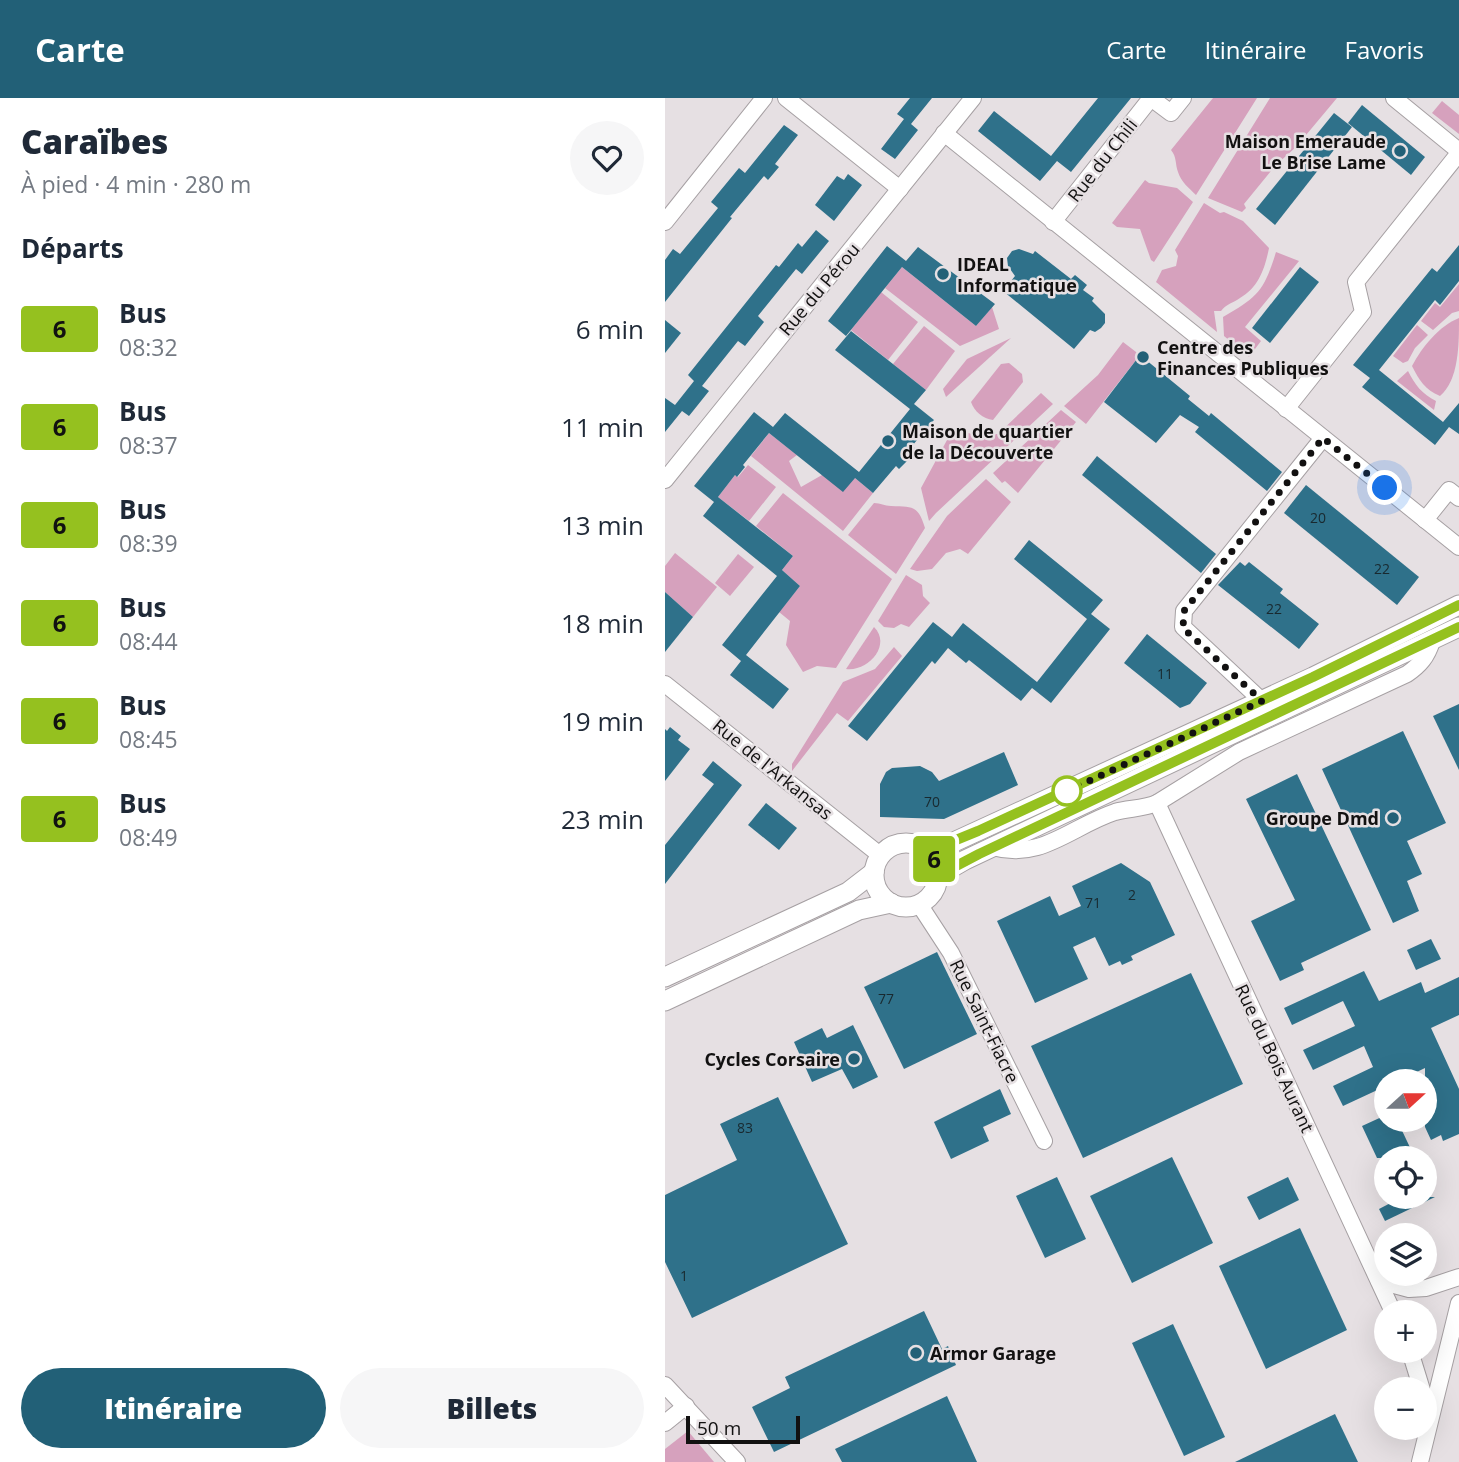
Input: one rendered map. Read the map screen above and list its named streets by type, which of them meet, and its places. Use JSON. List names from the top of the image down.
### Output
{
  "streets": {
    "street": [
      "Rue du Chili",
      "Rue du Pérou",
      "Rue de l'Arkansas",
      "Rue Saint-Fiacre",
      "Rue du Bois Aurant"
    ]
  },
  "crossings": [
    ["Rue de l'Arkansas", "Rue Saint-Fiacre"]
  ],
  "places": [
    "Maison Emeraude Le Brise Lame",
    "IDEAL Informatique",
    "Centre des Finances Publiques",
    "Maison de quartier de la Découverte",
    "Groupe Dmd",
    "Cycles Corsaire",
    "Armor Garage"
  ],
  "lines": ["bus line 6"],
  "house_numbers": [
    "20",
    "22",
    "22",
    "11",
    "70",
    "2",
    "71",
    "77",
    "83",
    "1"
  ],
  "scale_bar": "50 m",
  "north": "right",
  "page": {
    "header": "Carte",
    "nav": ["Carte", "Itinéraire", "Favoris"],
    "heading": [
      ["Caraïbes", "À pied · 4 min · 280 m"],
      "Départs"
    ],
    "on_map": "6",
    "list": [
      {
        "mark": "6",
        "name": "Bus",
        "note": "08:32",
        "value": "6 min"
      },
      {
        "mark": "6",
        "name": "Bus",
        "note": "08:37",
        "value": "11 min"
      },
      {
        "mark": "6",
        "name": "Bus",
        "note": "08:39",
        "value": "13 min"
      },
      {
        "mark": "6",
        "name": "Bus",
        "note": "08:44",
        "value": "18 min"
      },
      {
        "mark": "6",
        "name": "Bus",
        "note": "08:45",
        "value": "19 min"
      },
      {
        "mark": "6",
        "name": "Bus",
        "note": "08:49",
        "value": "23 min"
      }
    ],
    "map_buttons": ["+", "−"],
    "buttons": ["Itinéraire", "Billets"],
    "scale": "50 m"
  }
}
